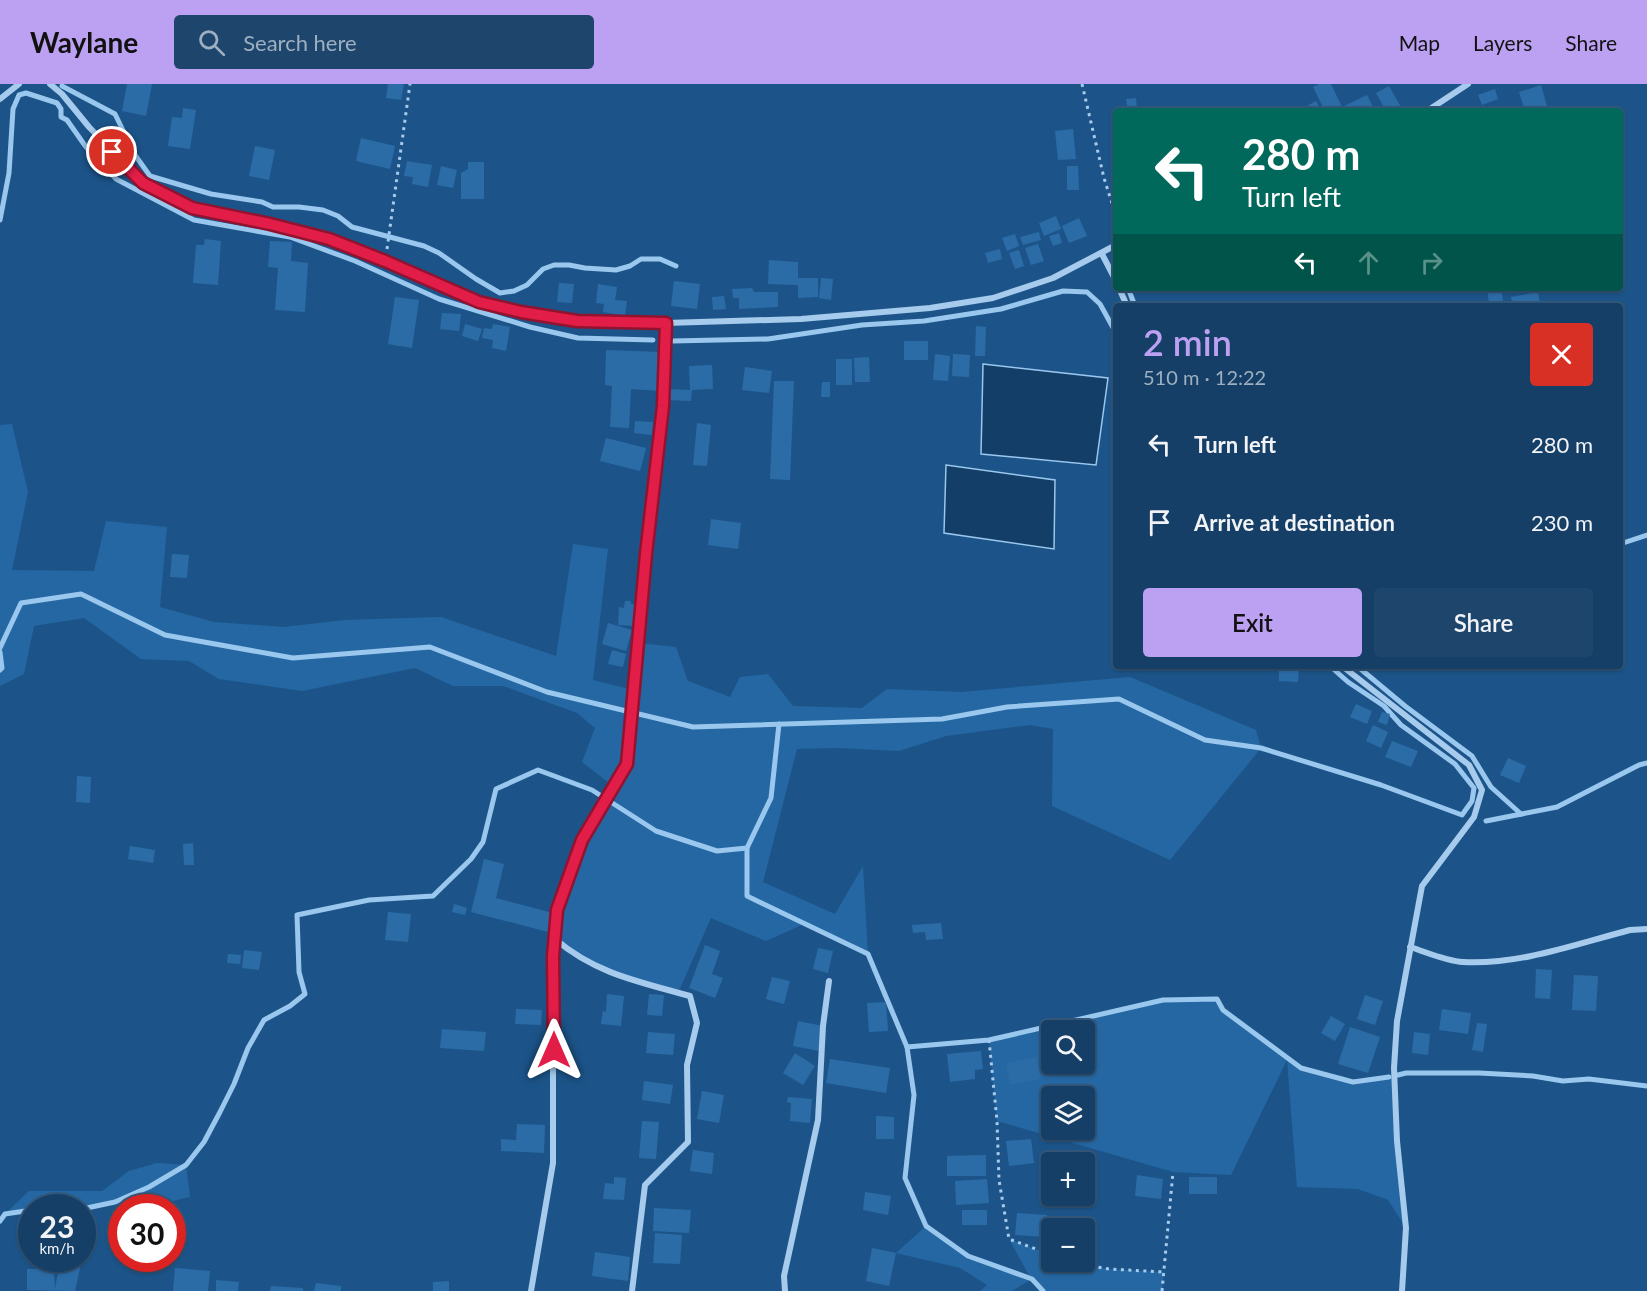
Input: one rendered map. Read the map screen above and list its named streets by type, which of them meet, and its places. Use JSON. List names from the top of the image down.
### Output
{
  "page": {
    "header": "Waylane",
    "search": "Search here",
    "nav": ["Map", "Layers", "Share"],
    "turn": ["280 m", "Turn left"],
    "heading": ["2 min", "510 m · 12:22"],
    "list": [
      {
        "name": "Turn left",
        "value": "280 m"
      },
      {
        "name": "Arrive at destination",
        "value": "230 m"
      }
    ],
    "buttons": ["Exit", "Share"],
    "map_buttons": ["+", "−"],
    "speed": "23 km/h",
    "limit": "30"
  }
}
